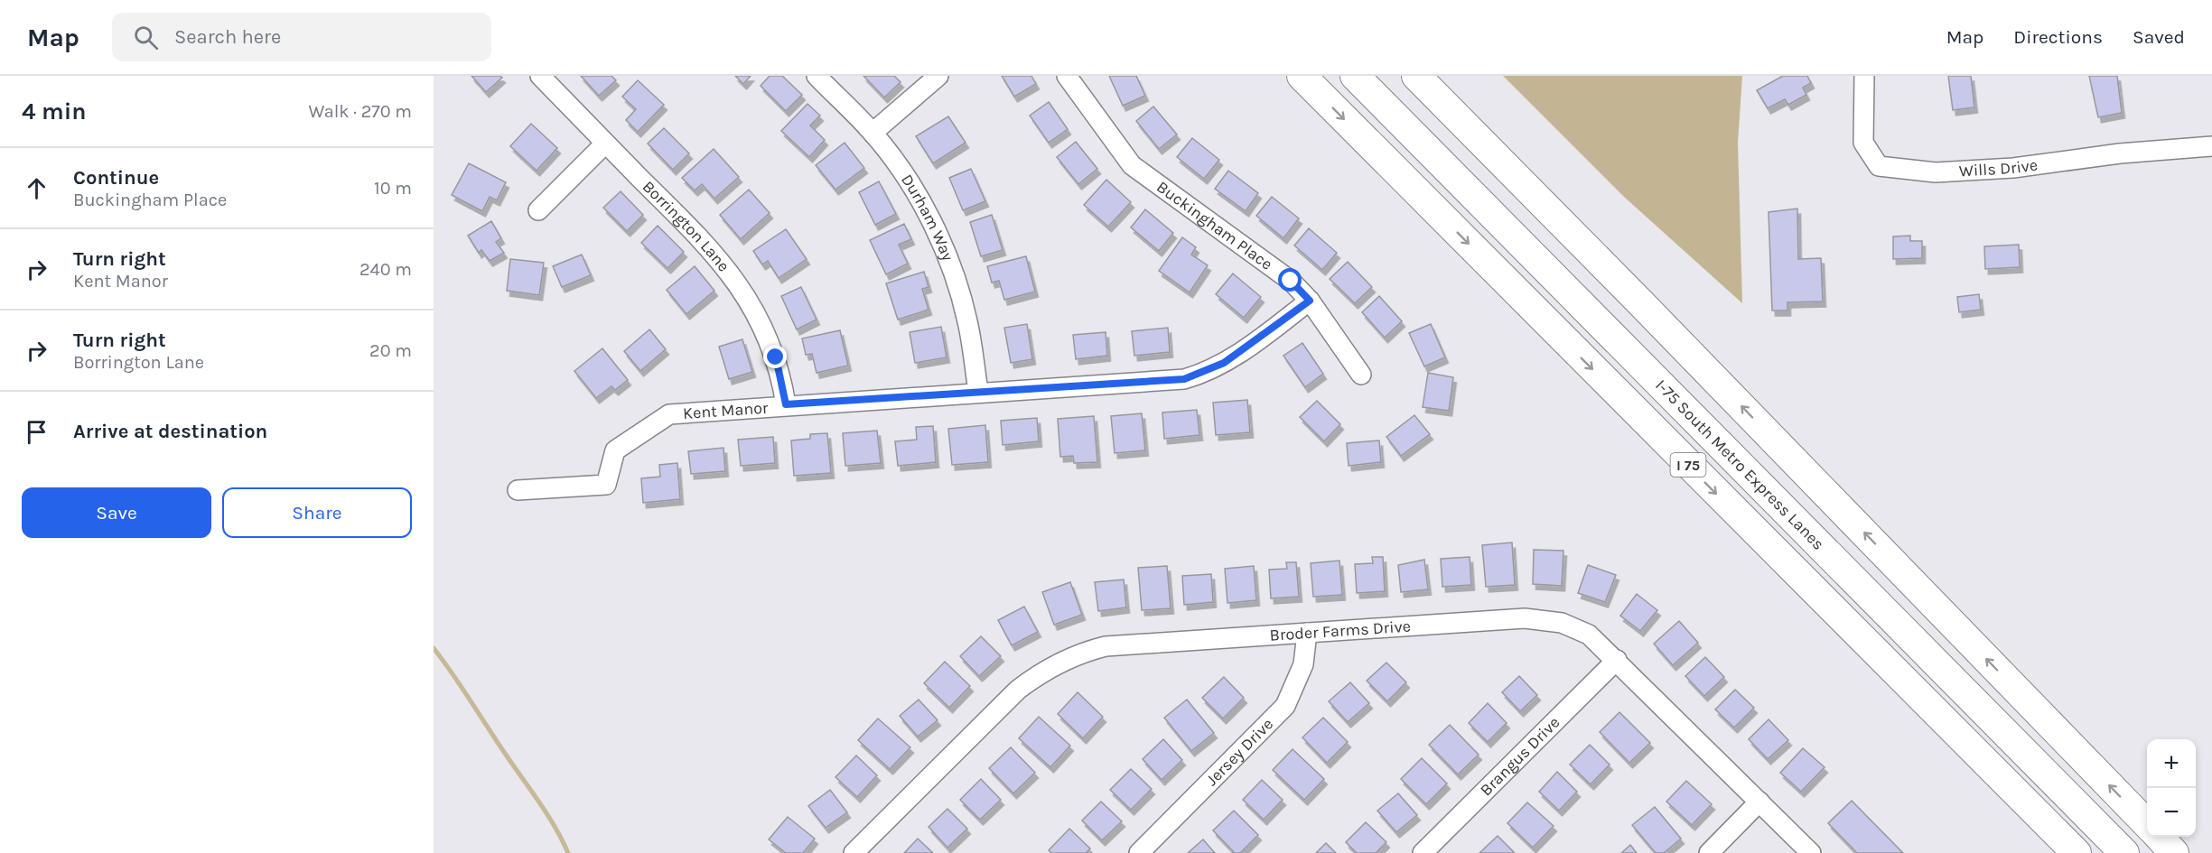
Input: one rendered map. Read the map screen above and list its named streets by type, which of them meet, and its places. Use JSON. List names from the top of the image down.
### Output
{
  "streets": {
    "highway": ["I-75 South Metro Express Lanes", "I 75"],
    "street": [
      "Wills Drive",
      "Durham Way",
      "Buckingham Place",
      "Borrington Lane",
      "Kent Manor",
      "Broder Farms Drive",
      "Jersey Drive",
      "Brangus Drive"
    ]
  },
  "crossings": [
    ["Durham Way", "Kent Manor"],
    ["Buckingham Place", "Kent Manor"],
    ["Borrington Lane", "Kent Manor"],
    ["Broder Farms Drive", "Jersey Drive"],
    ["Broder Farms Drive", "Brangus Drive"]
  ],
  "page": {
    "header": "Map",
    "search": "Search here",
    "nav": ["Map", "Directions", "Saved"],
    "heading": ["4 min", "Walk · 270 m"],
    "list": [
      ["Continue", "Buckingham Place", "10 m"],
      ["Turn right", "Kent Manor", "240 m"],
      ["Turn right", "Borrington Lane", "20 m"],
      "Arrive at destination"
    ],
    "buttons": ["Save", "Share"],
    "map_buttons": ["+", "−"]
  }
}
